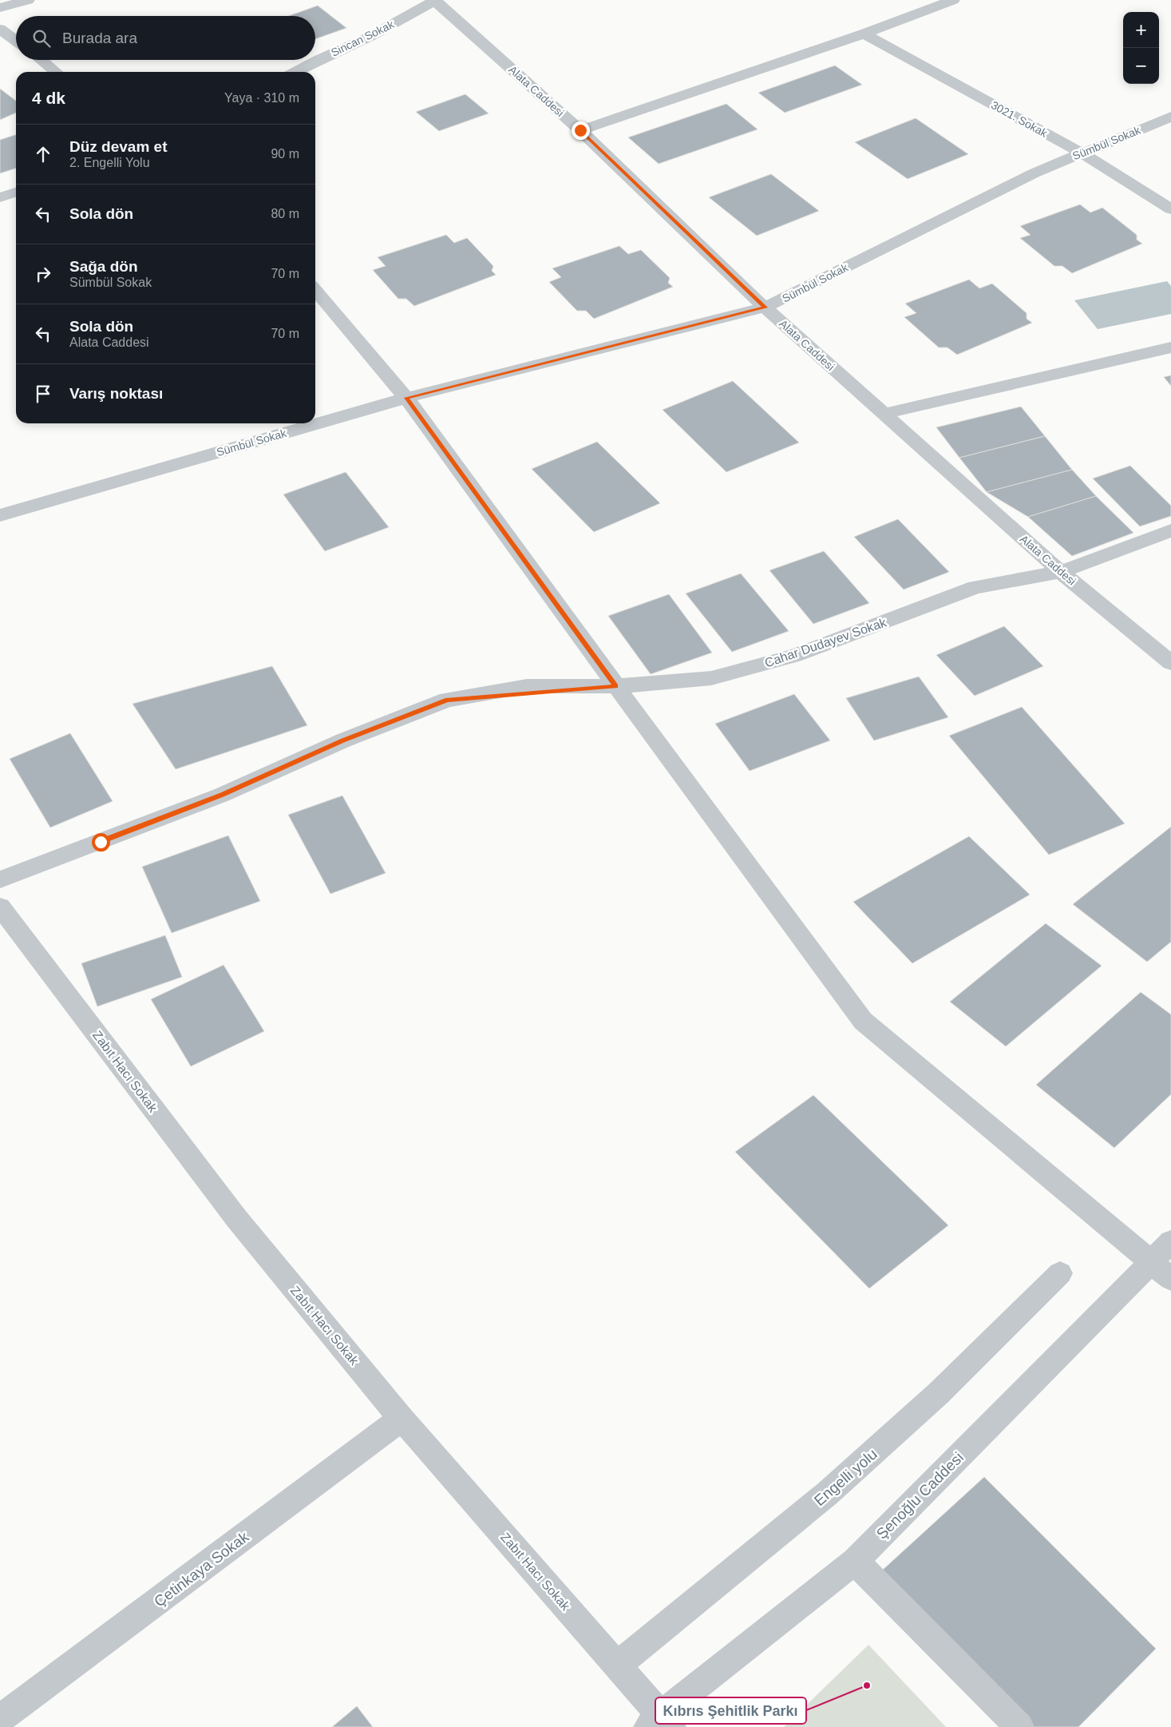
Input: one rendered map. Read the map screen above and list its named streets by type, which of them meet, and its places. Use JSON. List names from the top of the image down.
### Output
{
  "streets": {
    "street": [
      "Sincan Sokak",
      "Alata Caddesi",
      "3021. Sokak",
      "Sümbül Sokak",
      "Cahar Dudayev Sokak",
      "Zabıt Hacı Sokak",
      "Engelli yolu",
      "Şenoğlu Caddesi",
      "Çetinkaya Sokak"
    ]
  },
  "crossings": [
    ["Sincan Sokak", "Alata Caddesi"],
    ["Alata Caddesi", "Sümbül Sokak"],
    ["Alata Caddesi", "Cahar Dudayev Sokak"],
    ["3021. Sokak", "Sümbül Sokak"],
    ["Zabıt Hacı Sokak", "Engelli yolu"],
    ["Zabıt Hacı Sokak", "Şenoğlu Caddesi"],
    ["Zabıt Hacı Sokak", "Çetinkaya Sokak"]
  ],
  "places": ["Kıbrıs Şehitlik Parkı"],
  "page": {
    "map_buttons": ["+", "−"],
    "search": "Burada ara",
    "heading": ["4 dk", "Yaya · 310 m"],
    "list": [
      ["Düz devam et", "2. Engelli Yolu", "90 m"],
      ["Sola dön", "80 m"],
      ["Sağa dön", "Sümbül Sokak", "70 m"],
      ["Sola dön", "Alata Caddesi", "70 m"],
      "Varış noktası"
    ]
  }
}
